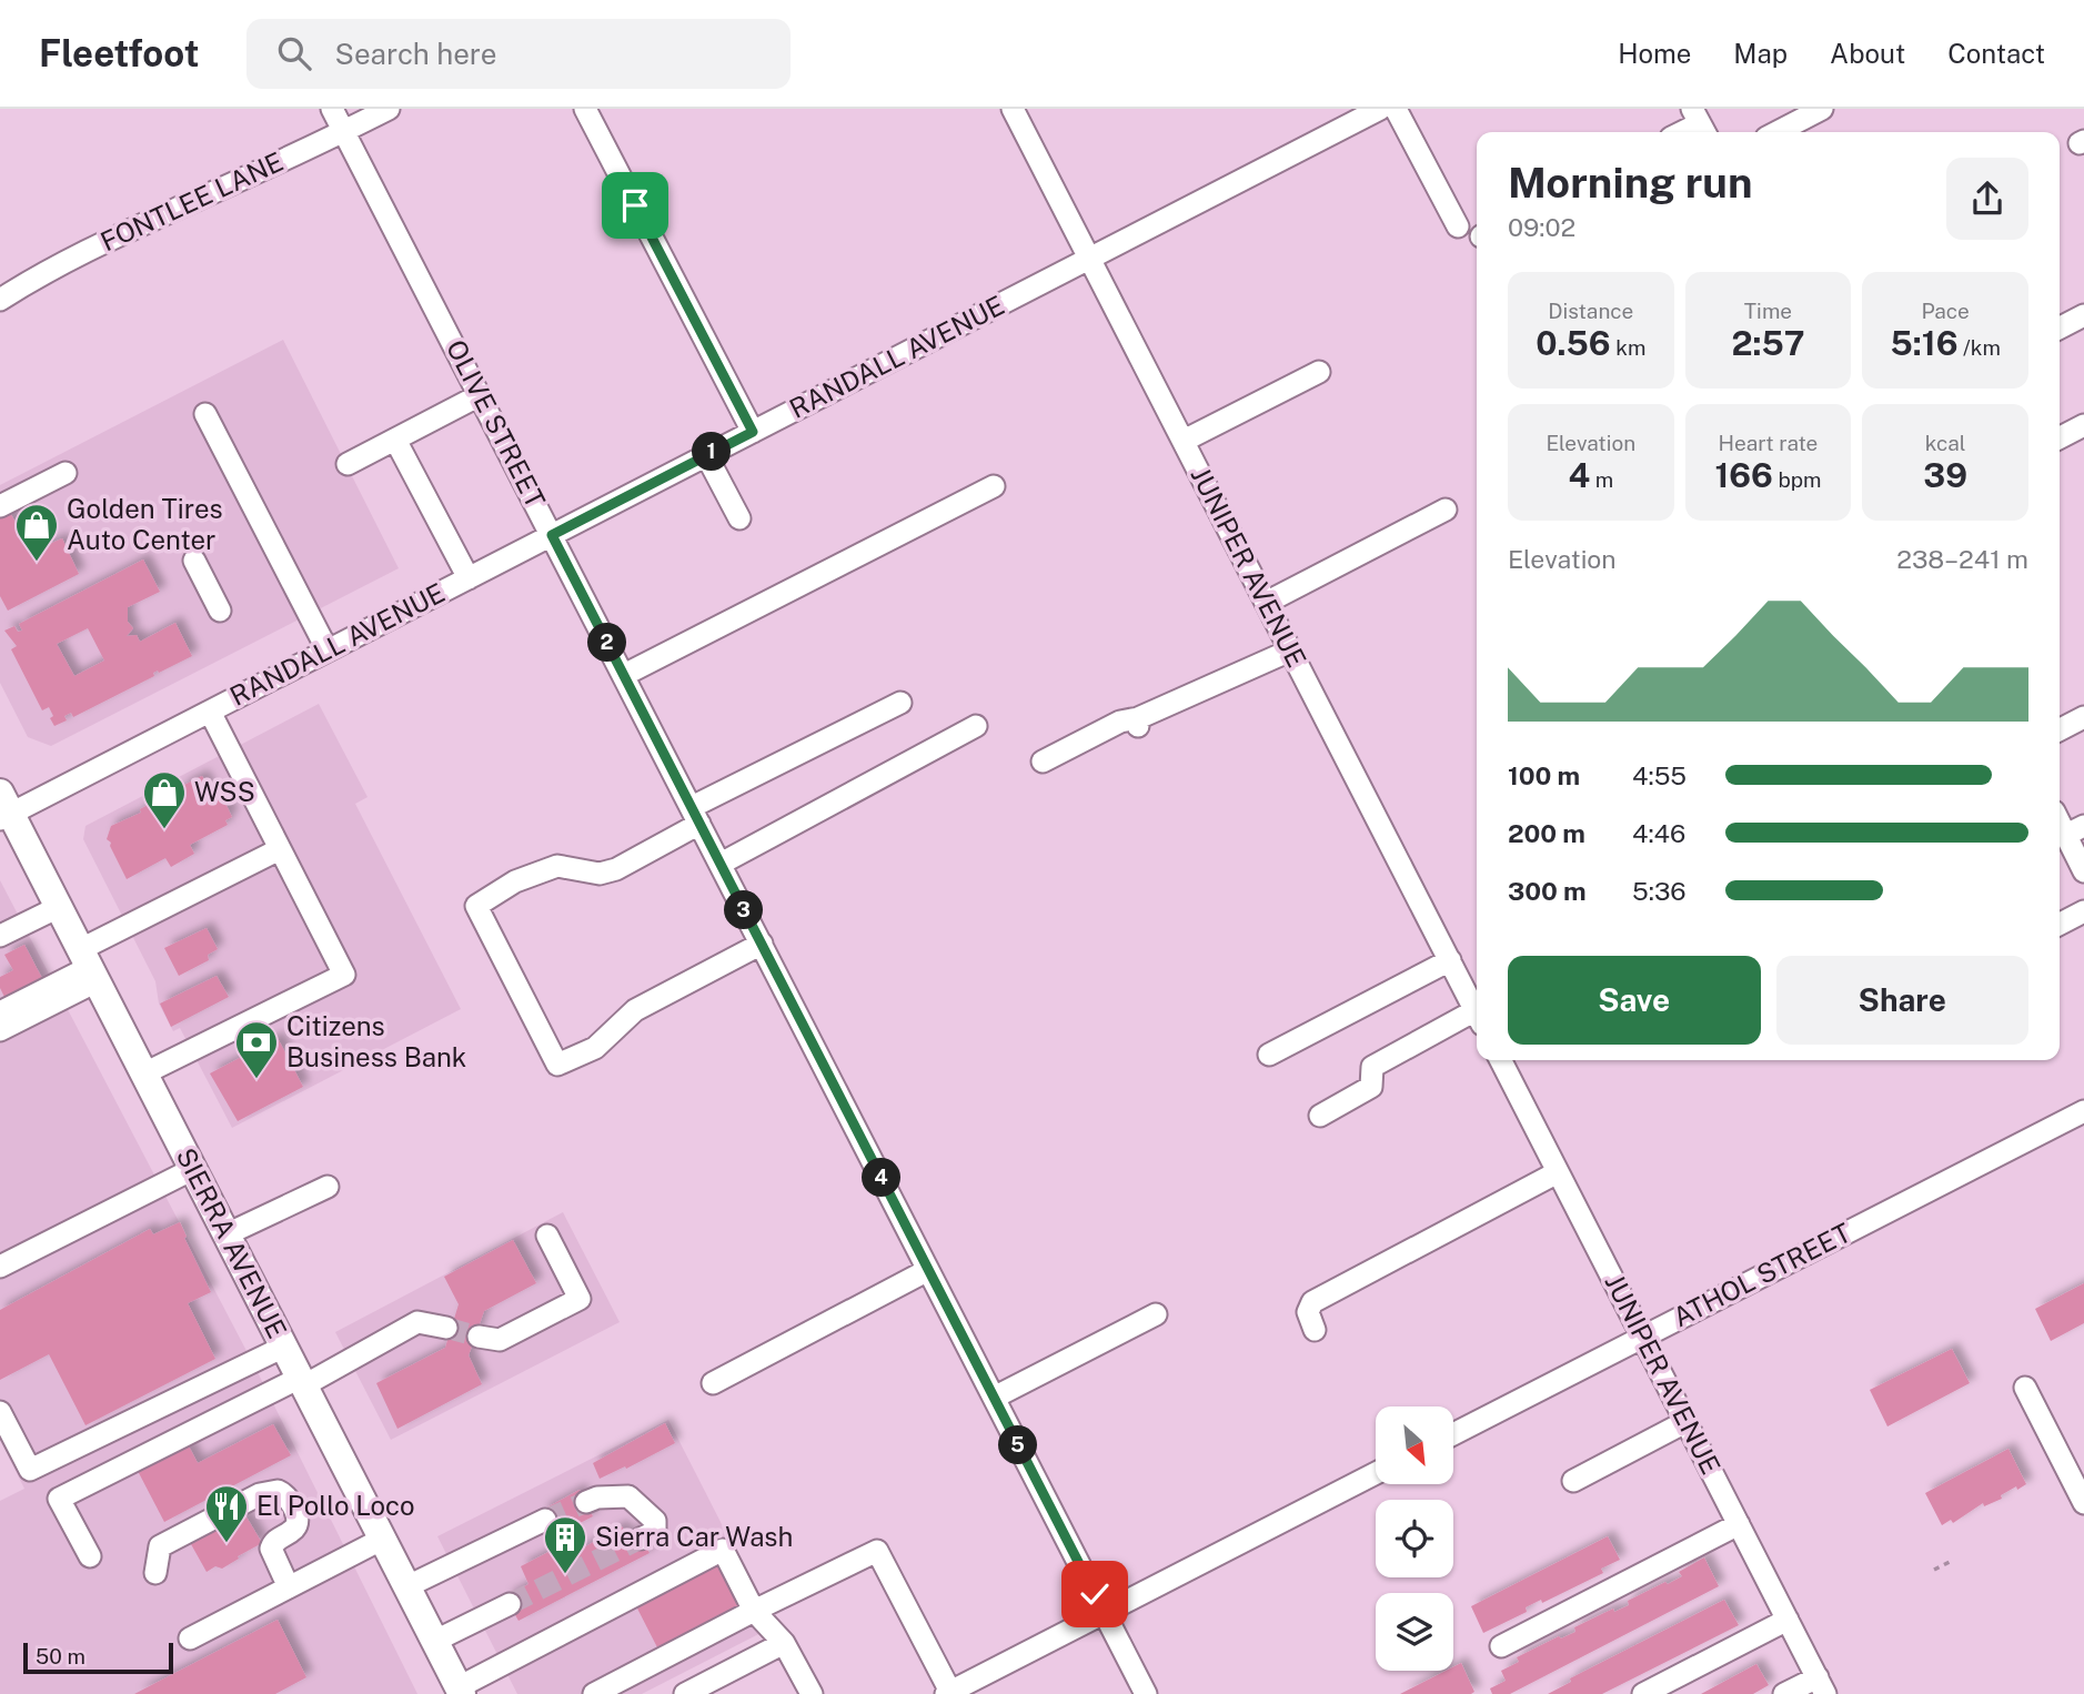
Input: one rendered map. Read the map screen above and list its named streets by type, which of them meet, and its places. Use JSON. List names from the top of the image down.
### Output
{
  "streets": {
    "main road": ["SIERRA AVENUE"],
    "street": [
      "FONTLEE LANE",
      "RANDALL AVENUE",
      "OLIVE STREET",
      "JUNIPER AVENUE",
      "ATHOL STREET"
    ]
  },
  "crossings": [
    ["FONTLEE LANE", "OLIVE STREET"],
    ["RANDALL AVENUE", "OLIVE STREET"],
    ["RANDALL AVENUE", "JUNIPER AVENUE"],
    ["RANDALL AVENUE", "SIERRA AVENUE"],
    ["JUNIPER AVENUE", "ATHOL STREET"]
  ],
  "places": {
    "shop": ["Golden Tires Auto Center", "WSS"],
    "bank": ["Citizens Business Bank"],
    "restaurant": ["El Pollo Loco"],
    "building": ["Sierra Car Wash"]
  },
  "scale_bar": "50 m",
  "north": "bottom right",
  "page": {
    "header": "Fleetfoot",
    "search": "Search here",
    "nav": [
      "Home",
      "Map",
      "About",
      "Contact"
    ],
    "heading": ["Morning run", "09:02"],
    "stats": [
      ["Distance", "0.56 km"],
      ["Time", "2:57"],
      ["Pace", "5:16 /km"],
      ["Elevation", "4 m"],
      ["Heart rate", "166 bpm"],
      ["kcal", "39"]
    ],
    "pins": [
      "1",
      "2",
      "3",
      "4",
      "5"
    ],
    "chart": ["Elevation", "238–241 m"],
    "list": [
      {
        "name": "100 m",
        "note": "4:55"
      },
      {
        "name": "200 m",
        "note": "4:46"
      },
      {
        "name": "300 m",
        "note": "5:36"
      }
    ],
    "buttons": ["Save", "Share"],
    "scale": "50 m"
  }
}
